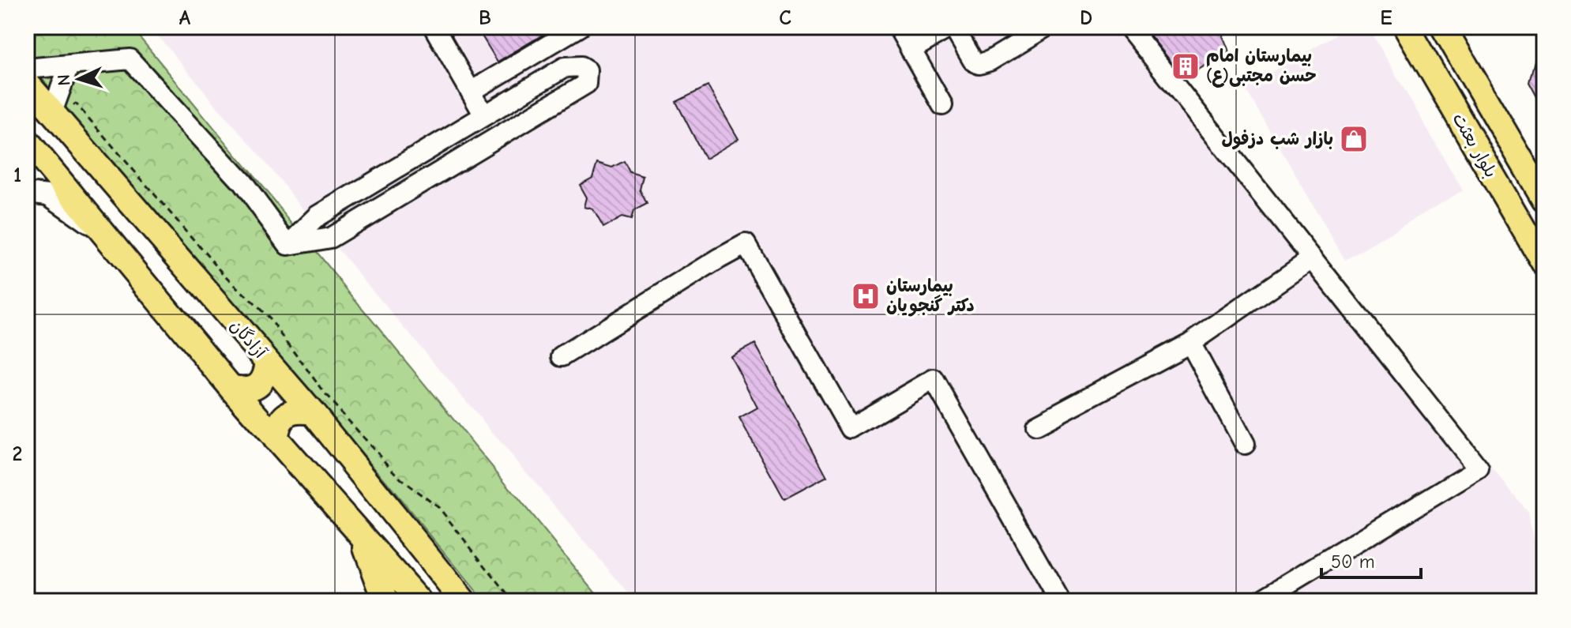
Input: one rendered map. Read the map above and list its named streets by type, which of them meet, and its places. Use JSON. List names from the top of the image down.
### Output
{
  "streets": {
    "main road": ["بلوار بعثت", "آزادگان"]
  },
  "places": {
    "building": ["بیمارستان امام حسن مجتبی(ع)"],
    "shop": ["بازار شب دزفول"],
    "hospital": ["بیمارستان دکتر گنجویان"]
  },
  "scale_bar": "50 m",
  "north": "left",
  "grid": {
    "columns": [
      "A",
      "B",
      "C",
      "D",
      "E"
    ],
    "rows": ["1", "2"]
  }
}
